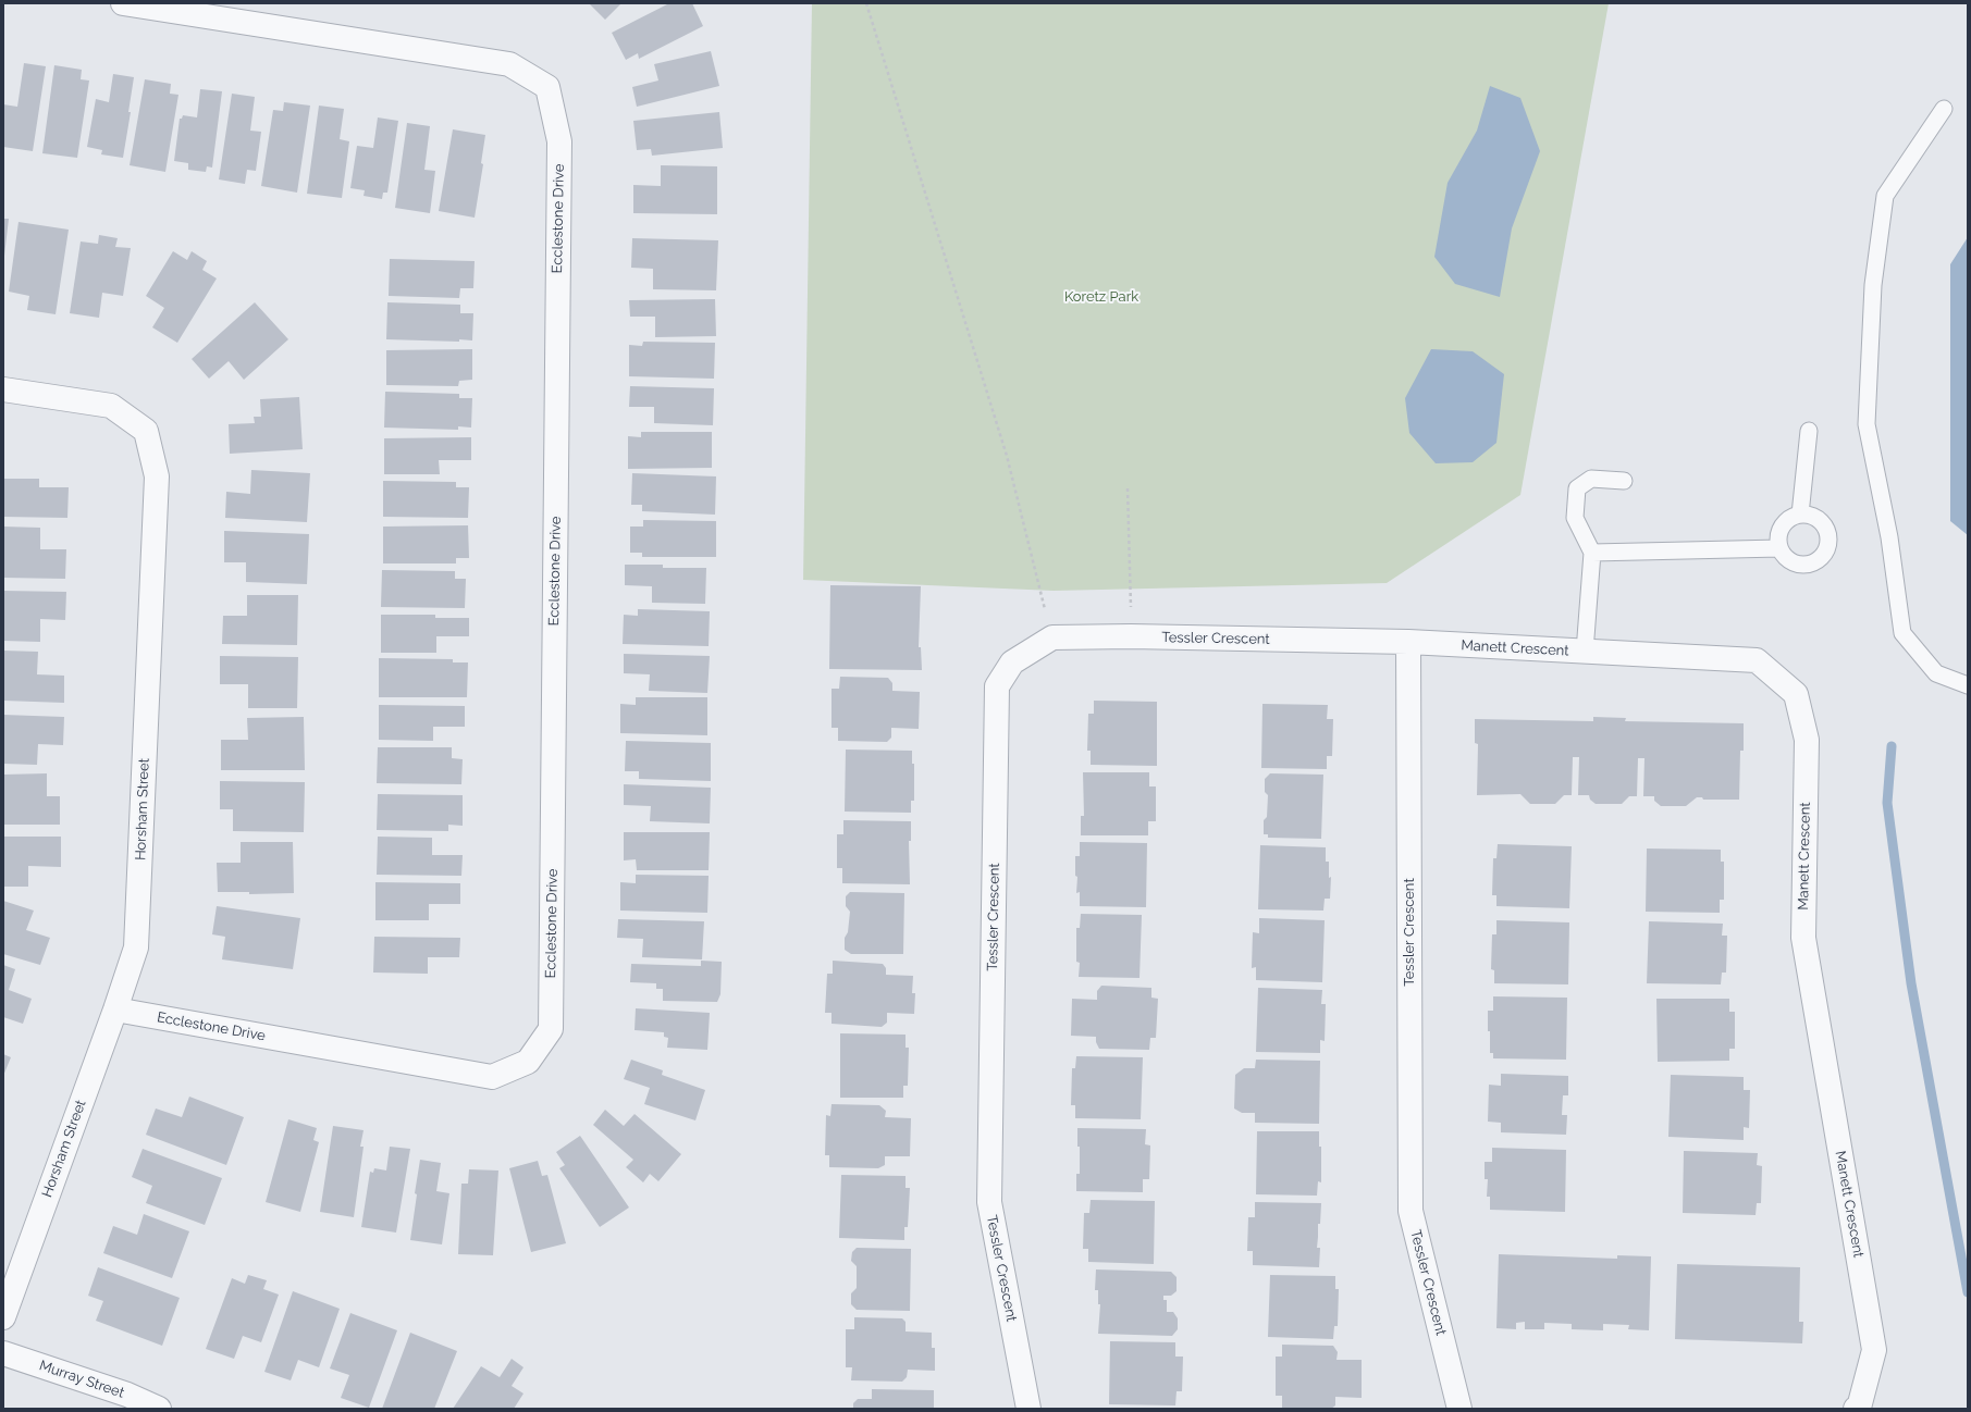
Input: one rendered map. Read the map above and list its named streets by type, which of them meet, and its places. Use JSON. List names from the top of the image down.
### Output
{
  "streets": {
    "street": [
      "Ecclestone Drive",
      "Tessler Crescent",
      "Manett Crescent",
      "Horsham Street",
      "Murray Street"
    ]
  },
  "crossings": [
    ["Ecclestone Drive", "Horsham Street"],
    ["Tessler Crescent", "Manett Crescent"]
  ],
  "parks": ["Koretz Park"]
}
